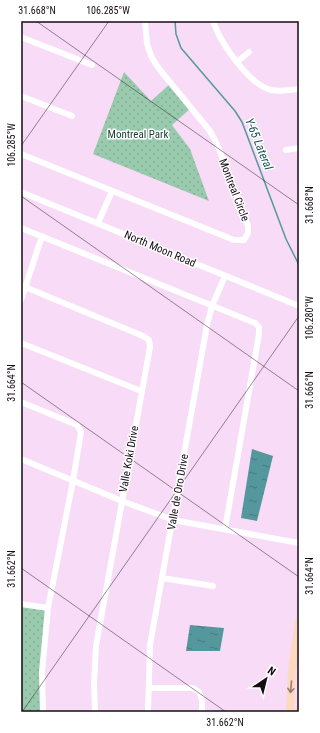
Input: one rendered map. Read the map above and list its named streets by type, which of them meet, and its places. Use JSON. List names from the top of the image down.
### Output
{
  "streets": {
    "street": [
      "Montreal Circle",
      "North Moon Road",
      "Valle Koki Drive",
      "Valle de Oro Drive"
    ]
  },
  "crossings": [
    ["North Moon Road", "Valle de Oro Drive"]
  ],
  "water": ["Y-65 Lateral"],
  "parks": ["Montreal Park"],
  "north": "top right",
  "coordinates": [
    "31.668°N",
    "106.285°W",
    "106.280°W",
    "31.664°N",
    "31.666°N",
    "31.662°N"
  ]
}
